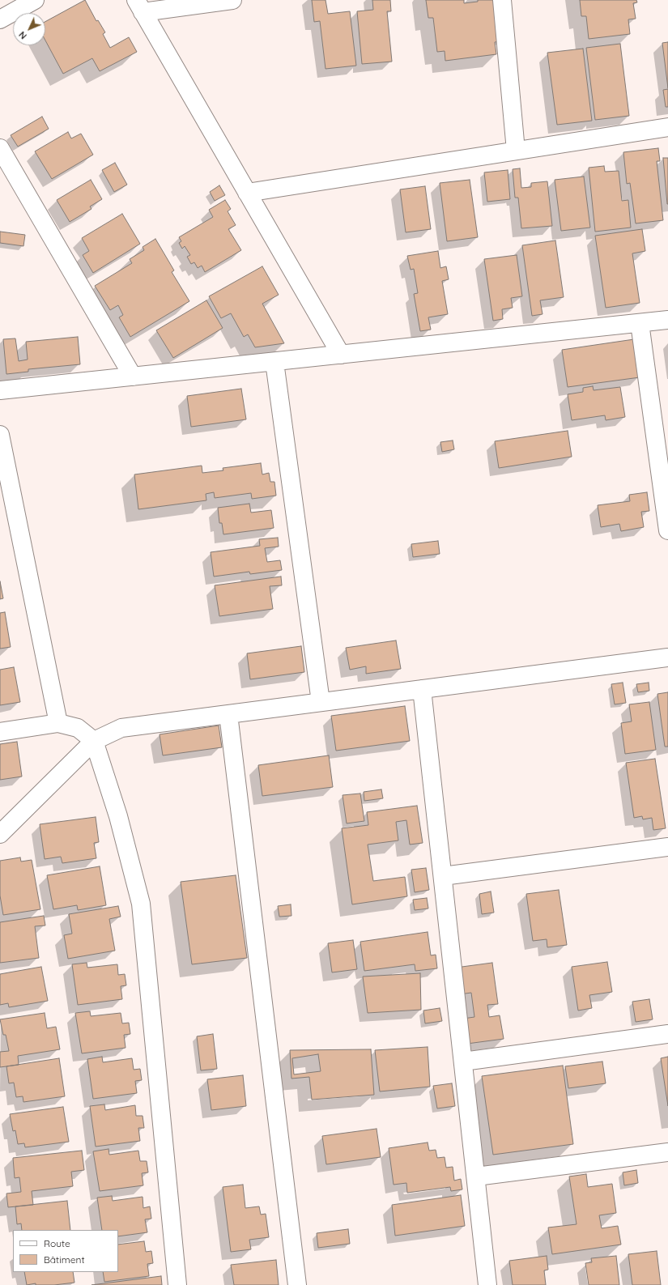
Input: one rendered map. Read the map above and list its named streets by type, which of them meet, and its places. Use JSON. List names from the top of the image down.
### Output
{
  "legend": ["Route", "Bâtiment"],
  "north": "bottom left"
}
